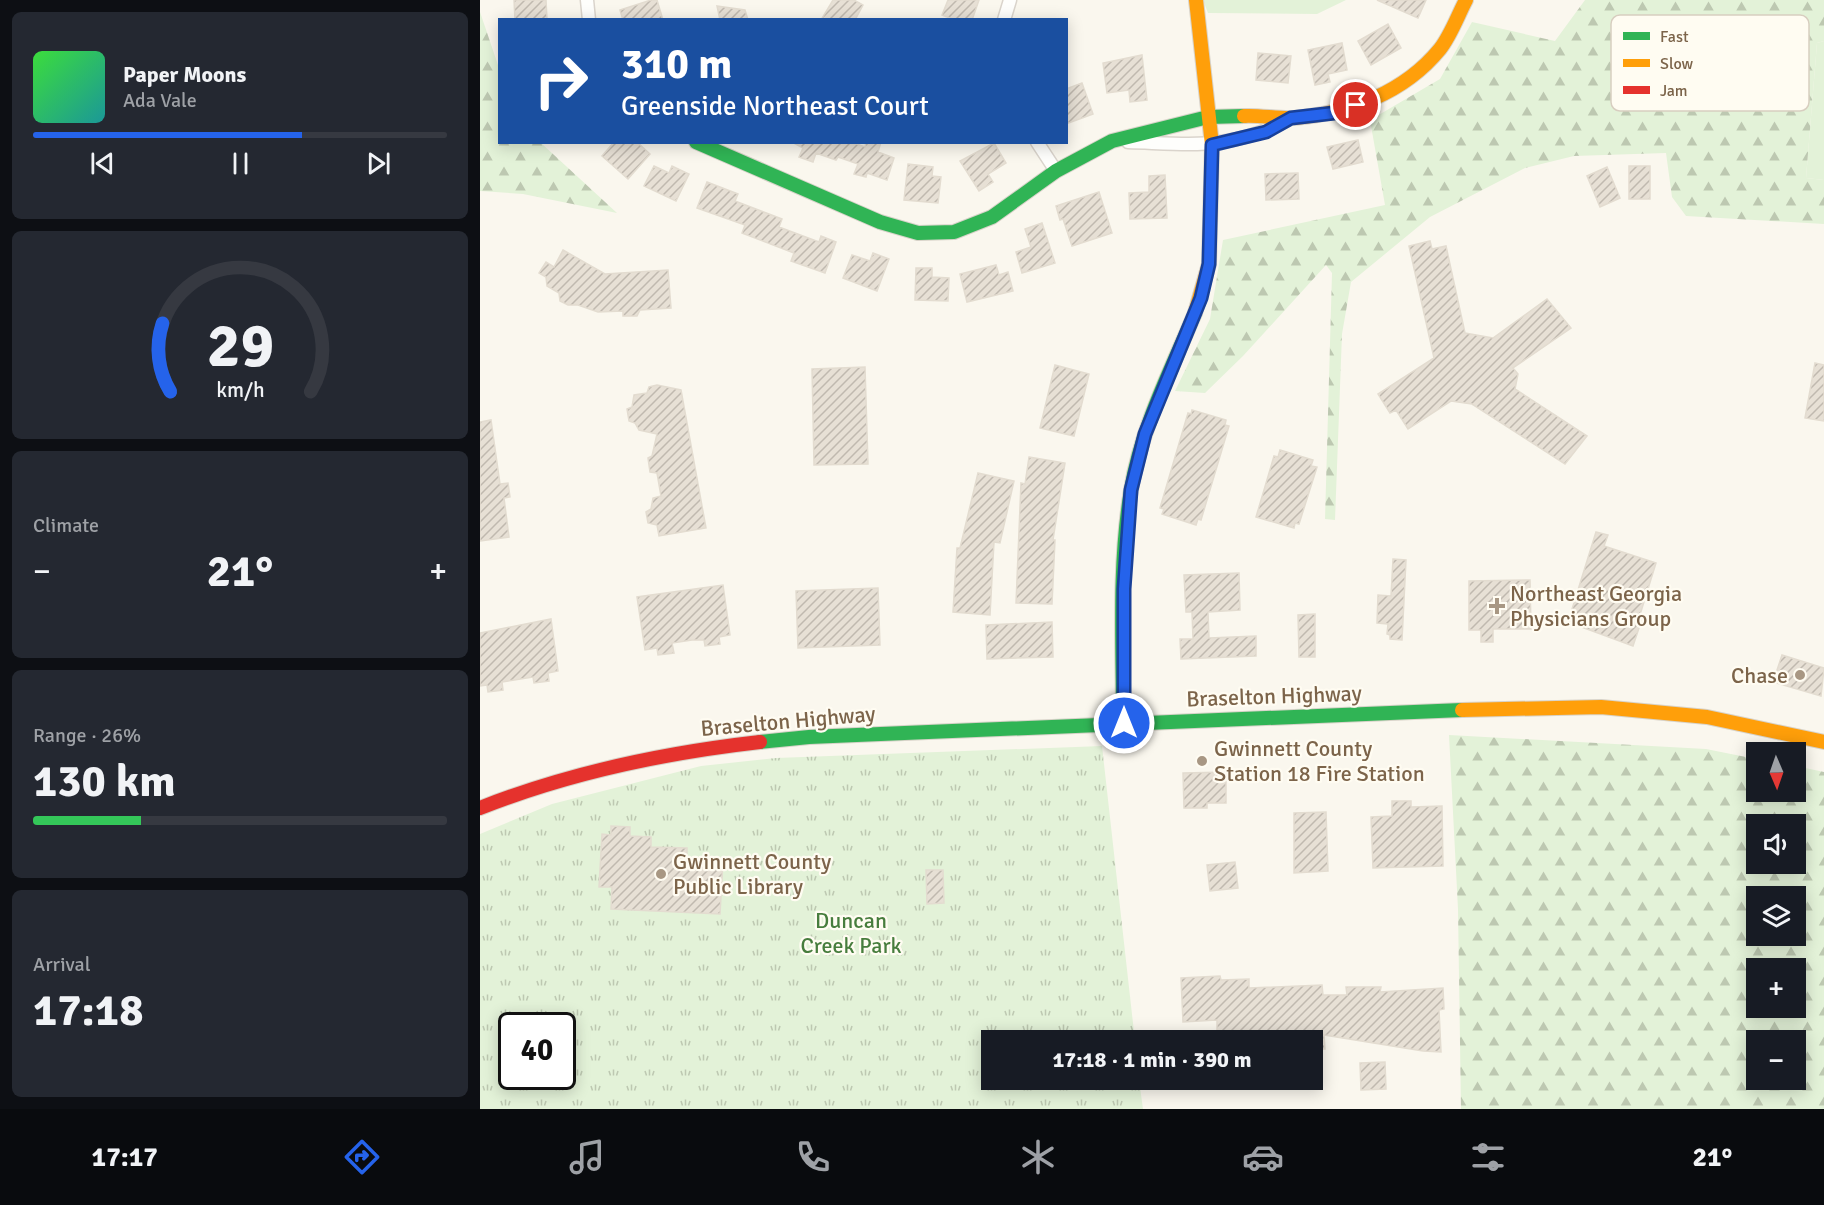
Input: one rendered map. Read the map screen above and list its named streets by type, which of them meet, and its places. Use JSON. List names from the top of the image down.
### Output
{
  "streets": {
    "street": ["Braselton Highway"]
  },
  "parks": ["Duncan Creek Park"],
  "places": {
    "health": ["Northeast Georgia Physicians Group"],
    "other": ["Chase", "Gwinnett County Station 18 Fire Station", "Gwinnett County Public Library"]
  },
  "legend": ["Fast", "Slow", "Jam"],
  "north": "bottom",
  "page": {
    "turn": ["310 m", "Greenside Northeast Court"],
    "song": ["Paper Moons", "Ada Vale"],
    "tile": [
      "Climate",
      ["Range · 26%", "130 km"],
      ["Arrival", "17:18"]
    ],
    "heat": ["−", "21°", "+"],
    "map_buttons": ["+", "−"],
    "limit": "40",
    "trip": "17:18 · 1 min · 390 m",
    "tabs": ["17:17", "21°"],
    "gauge": ["29", "km/h"]
  }
}
